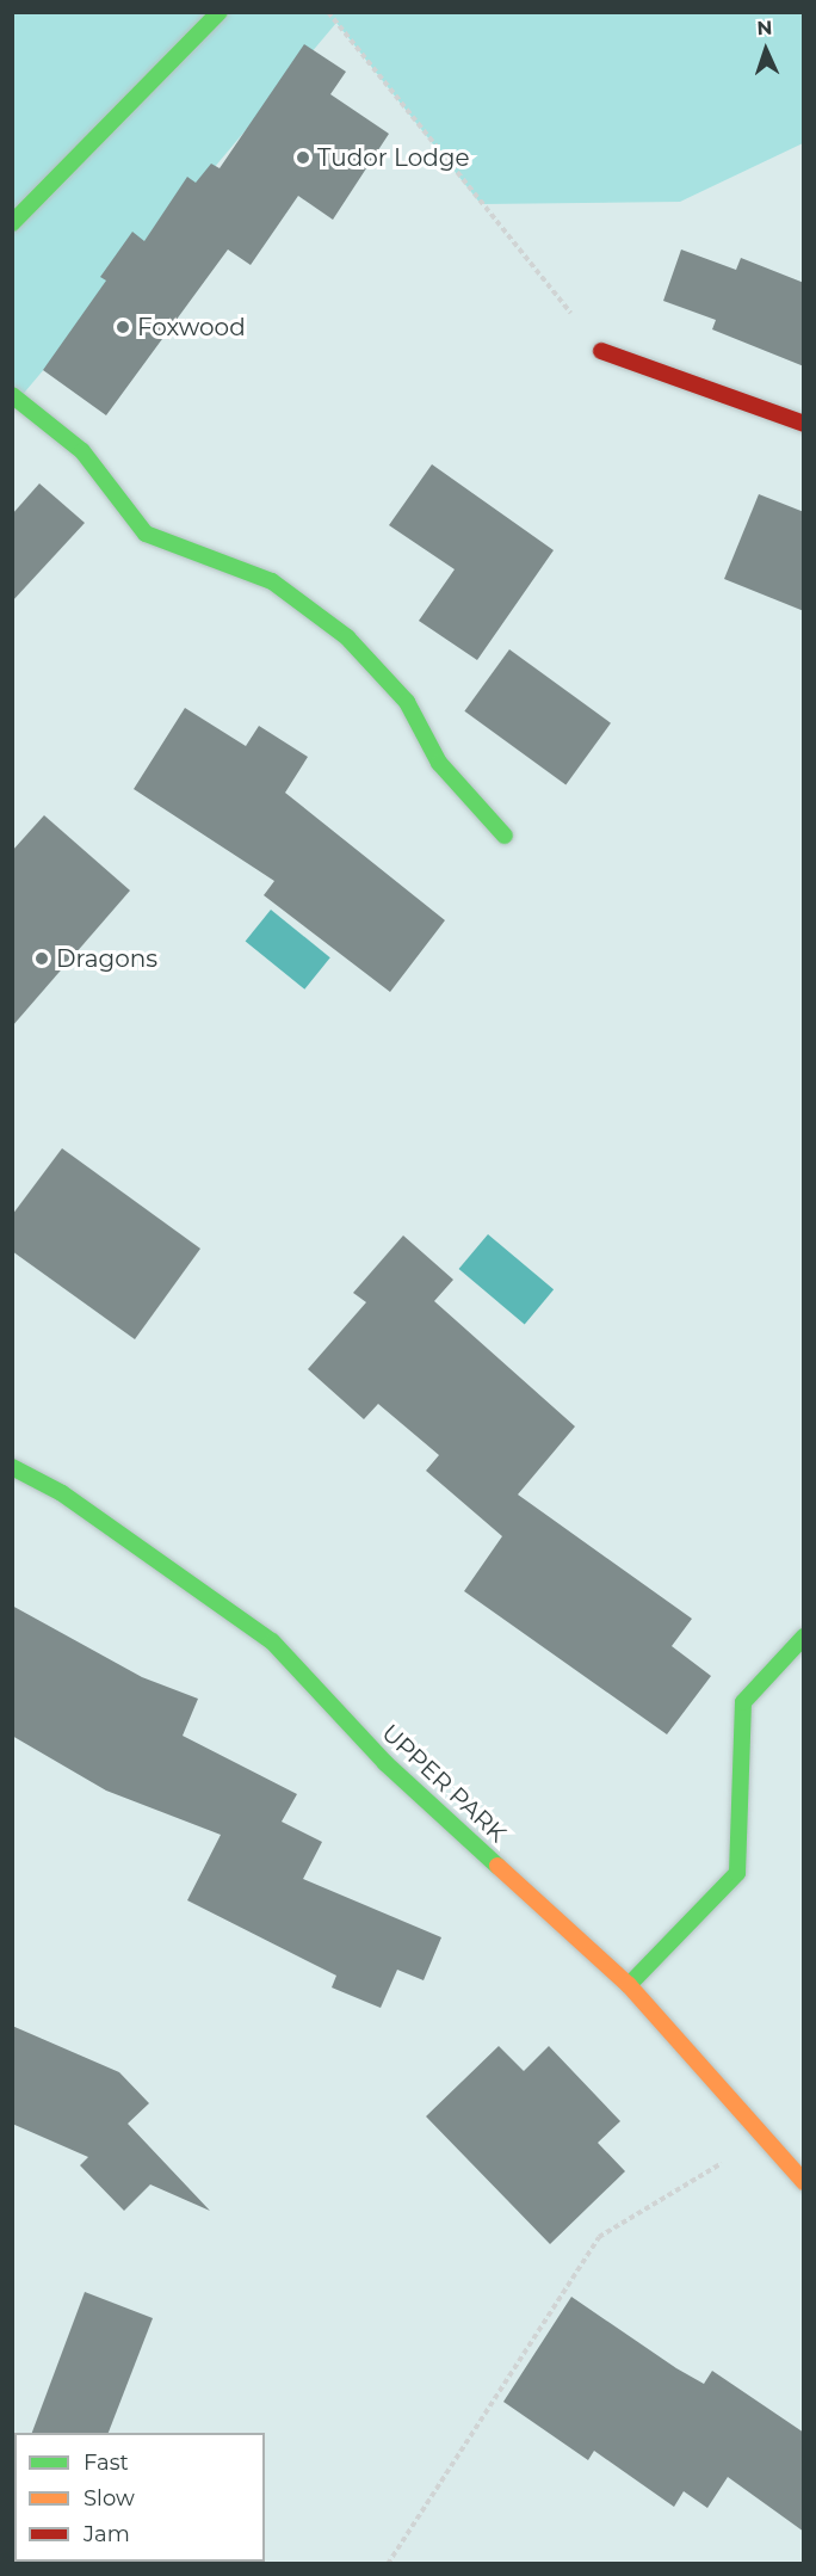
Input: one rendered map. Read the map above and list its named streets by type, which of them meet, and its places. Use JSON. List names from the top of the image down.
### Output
{
  "streets": {
    "street": ["UPPER PARK"]
  },
  "places": ["Tudor Lodge", "Foxwood", "Dragons"],
  "legend": ["Fast", "Slow", "Jam"],
  "north": "top"
}
